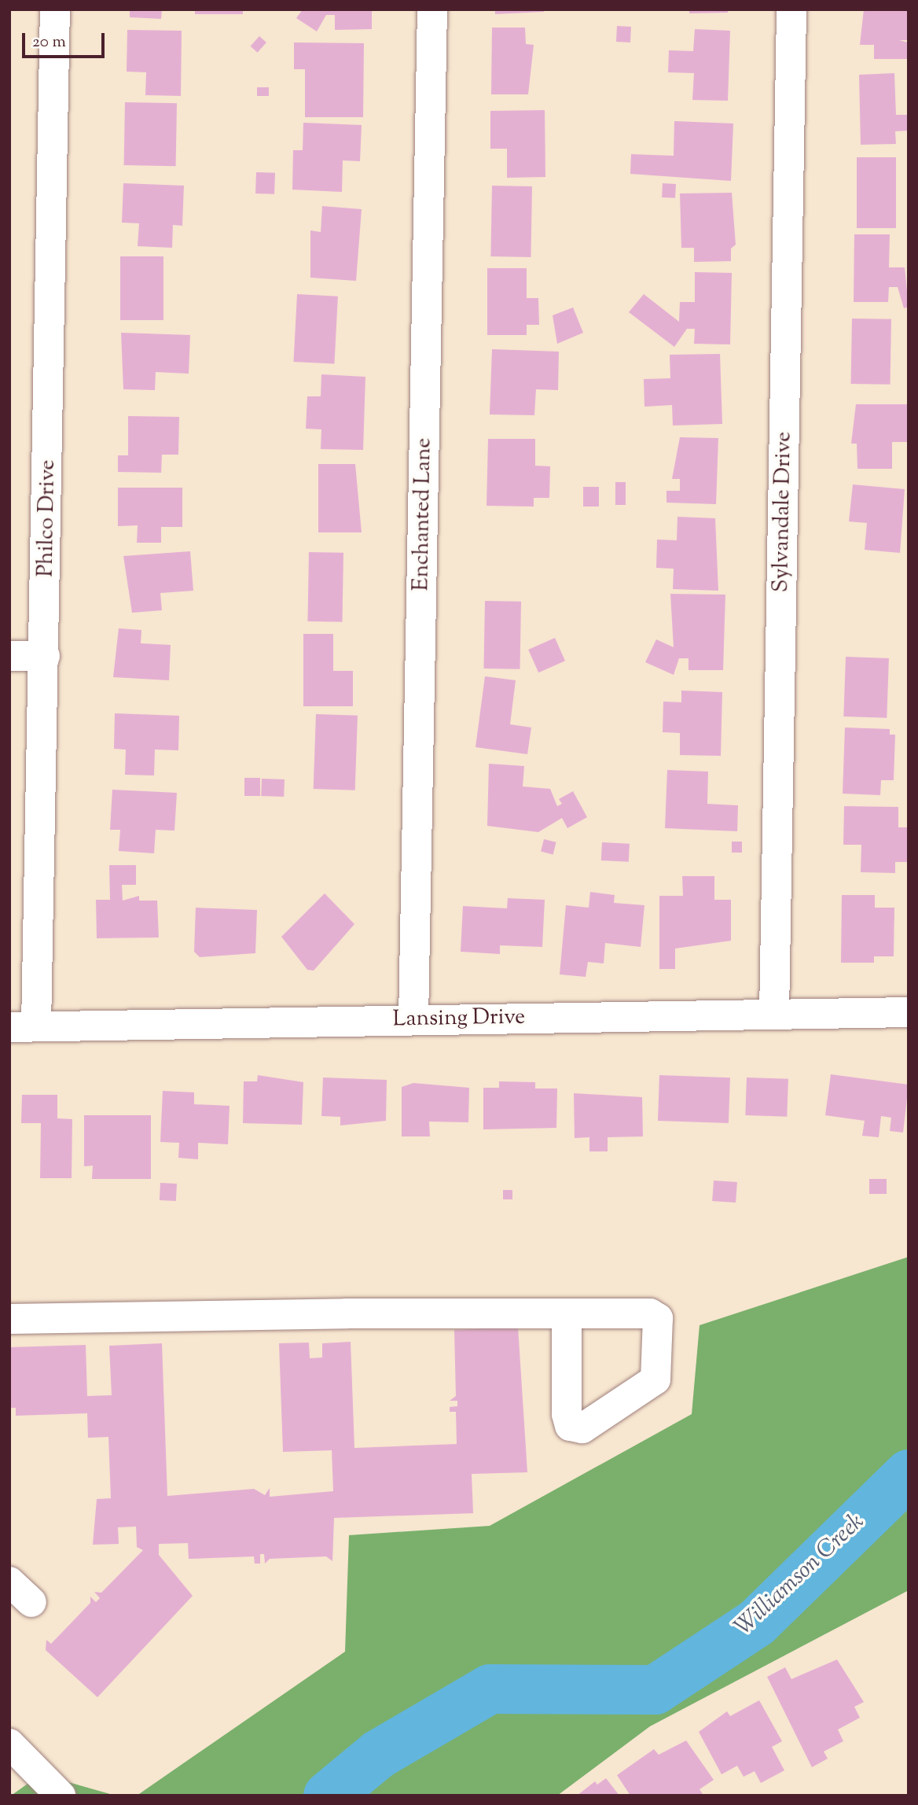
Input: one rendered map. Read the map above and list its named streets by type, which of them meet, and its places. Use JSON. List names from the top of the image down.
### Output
{
  "streets": {
    "street": [
      "Sylvandale Drive",
      "Enchanted Lane",
      "Philco Drive",
      "Lansing Drive"
    ]
  },
  "crossings": [
    ["Sylvandale Drive", "Lansing Drive"],
    ["Enchanted Lane", "Lansing Drive"],
    ["Philco Drive", "Lansing Drive"]
  ],
  "water": ["Williamson Creek"],
  "scale_bar": "20 m"
}
